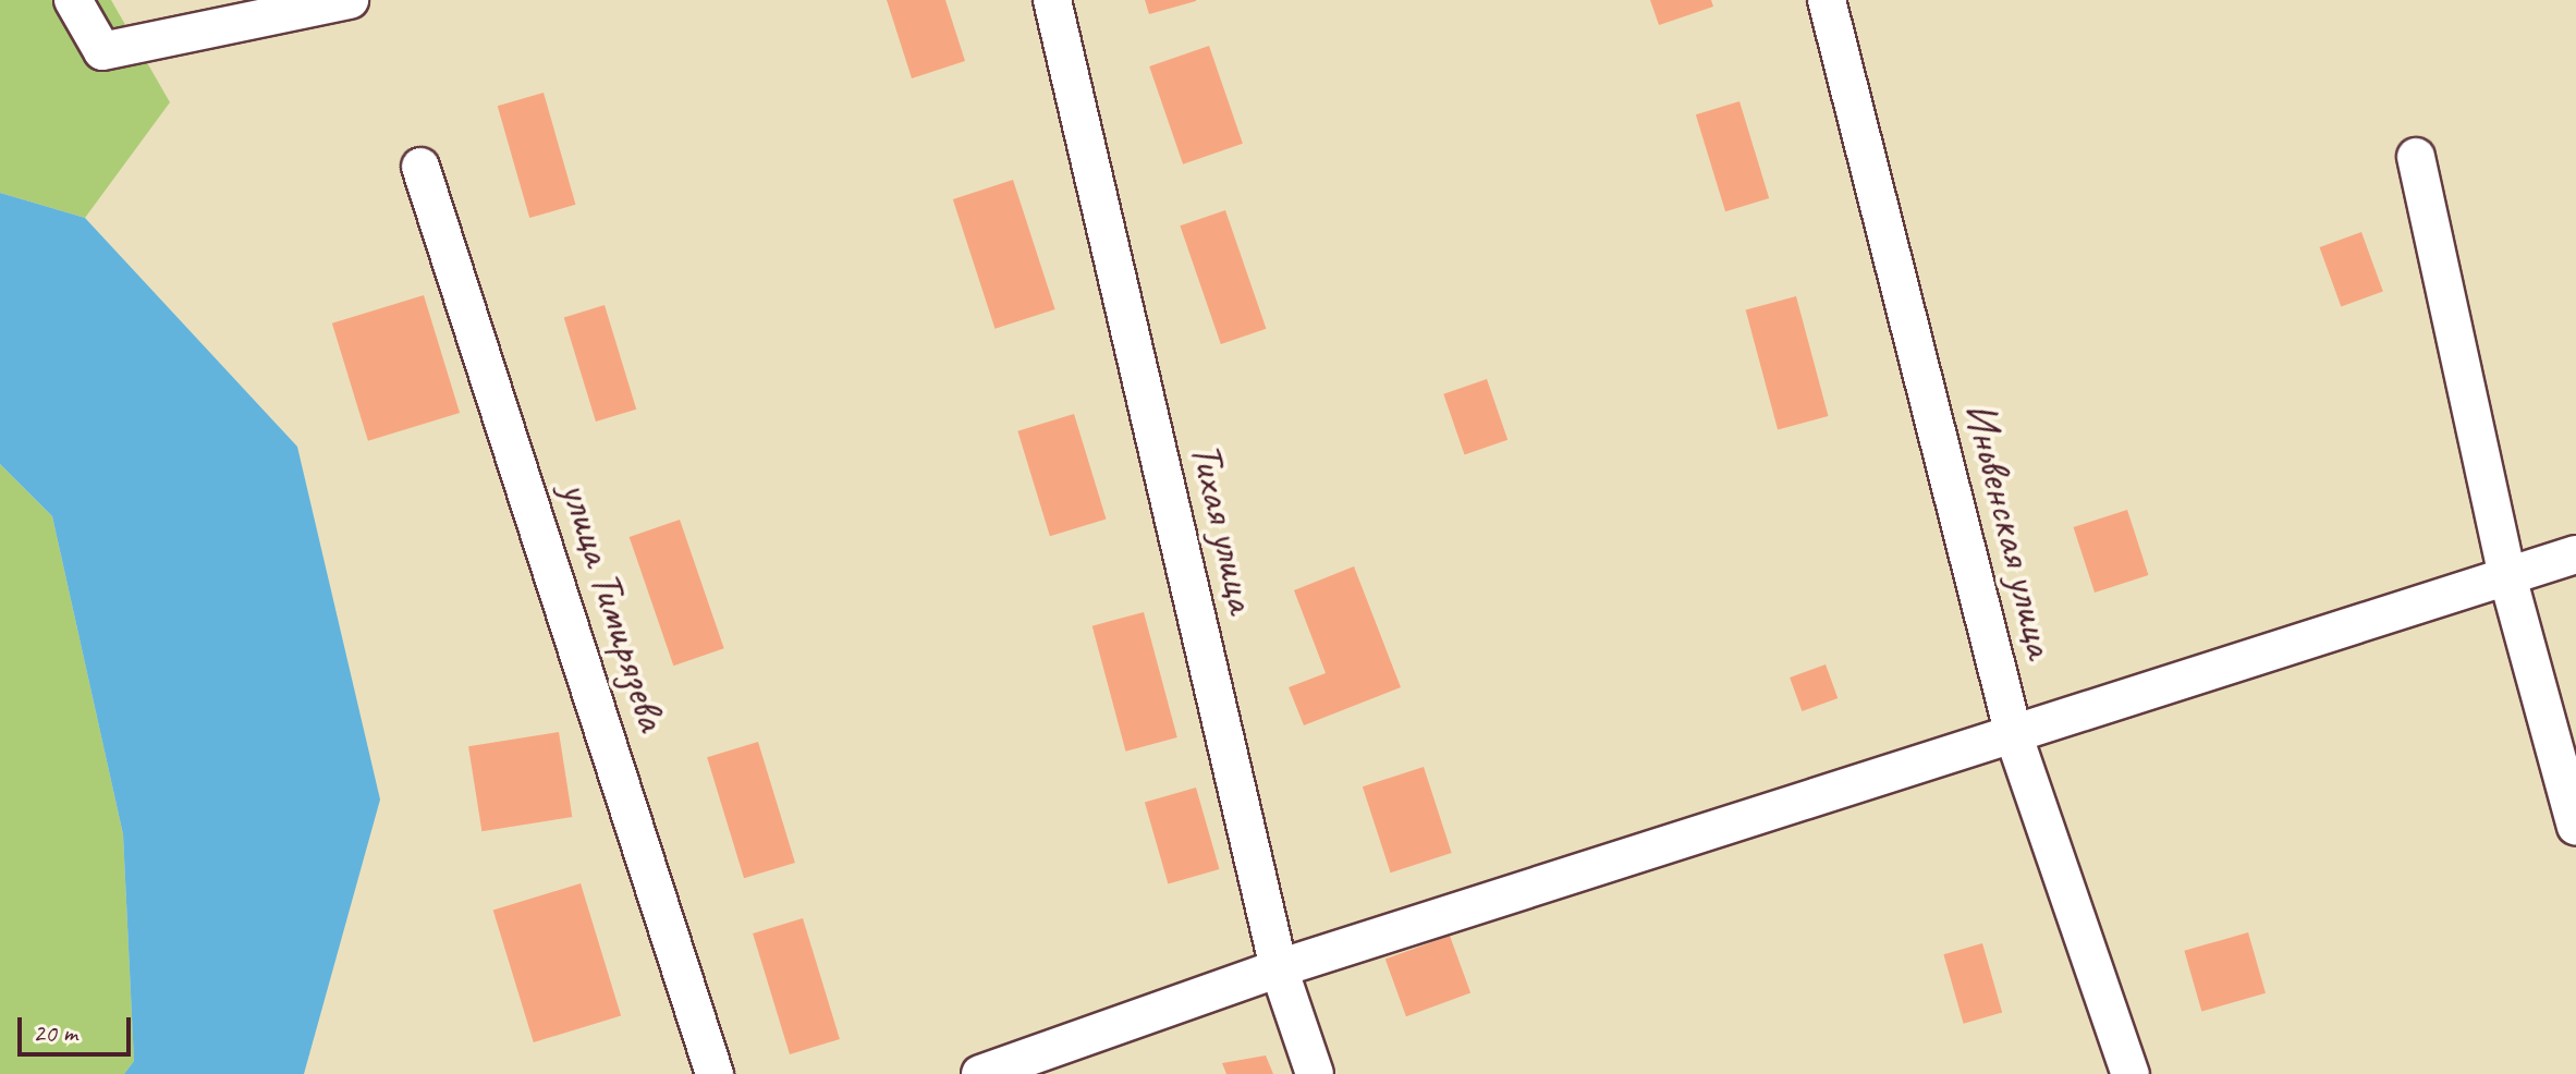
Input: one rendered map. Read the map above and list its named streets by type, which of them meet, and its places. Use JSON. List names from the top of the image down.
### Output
{
  "streets": {
    "street": ["Тихая улица", "Иньвенская улица", "улица Тимирязева"]
  },
  "scale_bar": "20 m"
}
